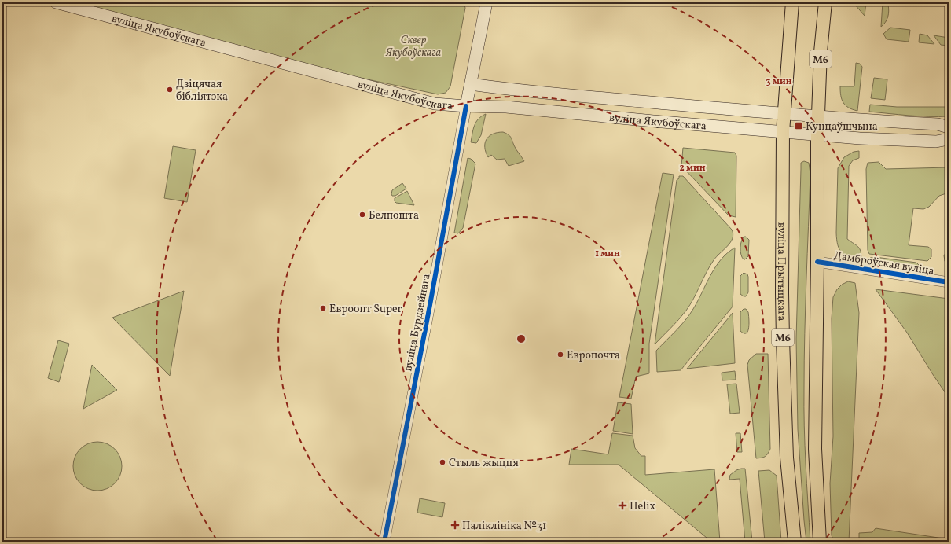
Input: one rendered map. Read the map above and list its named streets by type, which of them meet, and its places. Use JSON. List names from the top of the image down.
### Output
{
  "streets": {
    "main road": [
      "вуліца Якубоўскага",
      "М6",
      "вуліца Прытыцкага",
      "вуліца Бурдзейнага"
    ],
    "street": ["Дамброўская вуліца"]
  },
  "crossings": [
    ["вуліца Якубоўскага", "М6"],
    ["вуліца Якубоўскага", "вуліца Прытыцкага"],
    ["вуліца Якубоўскага", "вуліца Бурдзейнага"],
    ["М6", "Дамброўская вуліца"]
  ],
  "parks": ["Сквер Якубоўскага"],
  "places": {
    "other": [
      "Дзіцячая бібліятэка",
      "Белпошта",
      "Евроопт Super",
      "Европочта",
      "Стыль жыцця"
    ],
    "transit": ["Кунцаўшчына"],
    "health": ["Helix", "Паліклініка №31"]
  },
  "rings": ["3 мин", "2 мин", "1 мин"]
}
